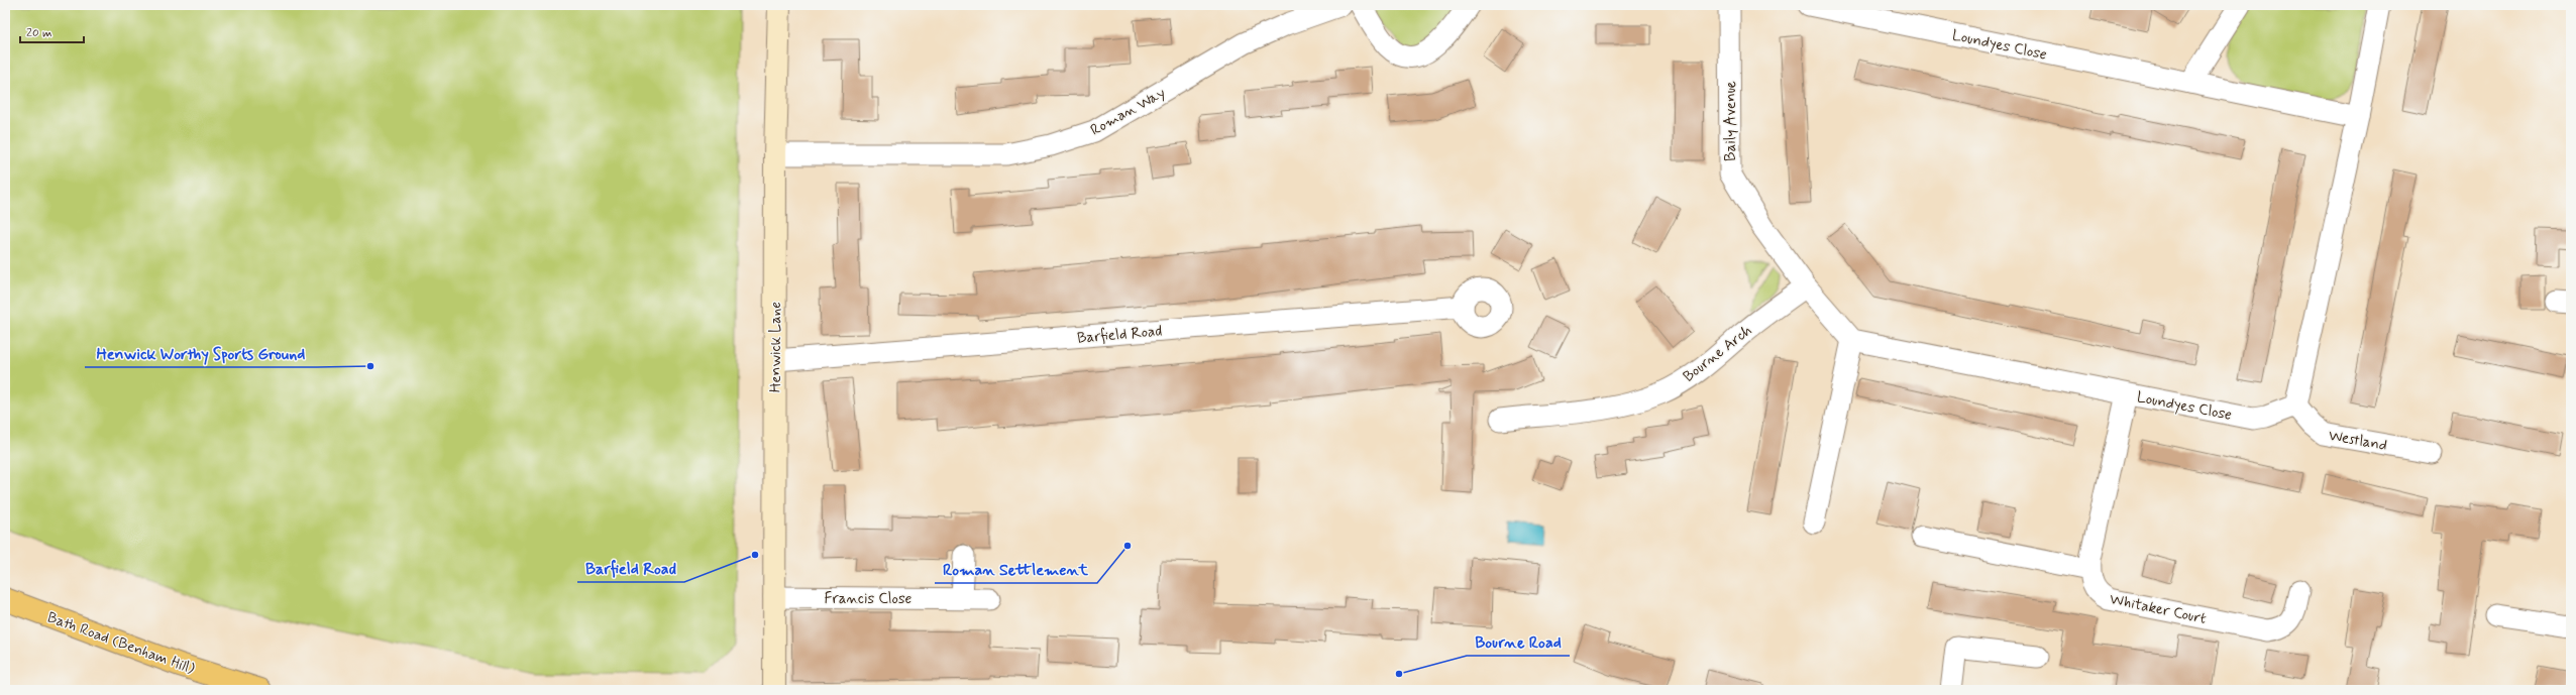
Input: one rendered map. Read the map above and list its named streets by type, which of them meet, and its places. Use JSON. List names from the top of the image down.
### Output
{
  "streets": {
    "main road": ["Bath Road (Benham Hill)"],
    "street": [
      "Loundyes Close",
      "Roman Way",
      "Baily Avenue",
      "Barfield Road",
      "Henwick Lane",
      "Bourne Arch",
      "Westland",
      "Francis Close",
      "Whitaker Court"
    ]
  },
  "crossings": [
    ["Loundyes Close", "Westland"],
    ["Loundyes Close", "Whitaker Court"],
    ["Roman Way", "Henwick Lane"],
    ["Baily Avenue", "Bourne Arch"],
    ["Barfield Road", "Henwick Lane"],
    ["Henwick Lane", "Francis Close"]
  ],
  "places": [
    "Henwick Worthy Sports Ground",
    "Roman Settlement",
    "Barfield Road",
    "Bourne Road"
  ],
  "scale_bar": "20 m"
}
